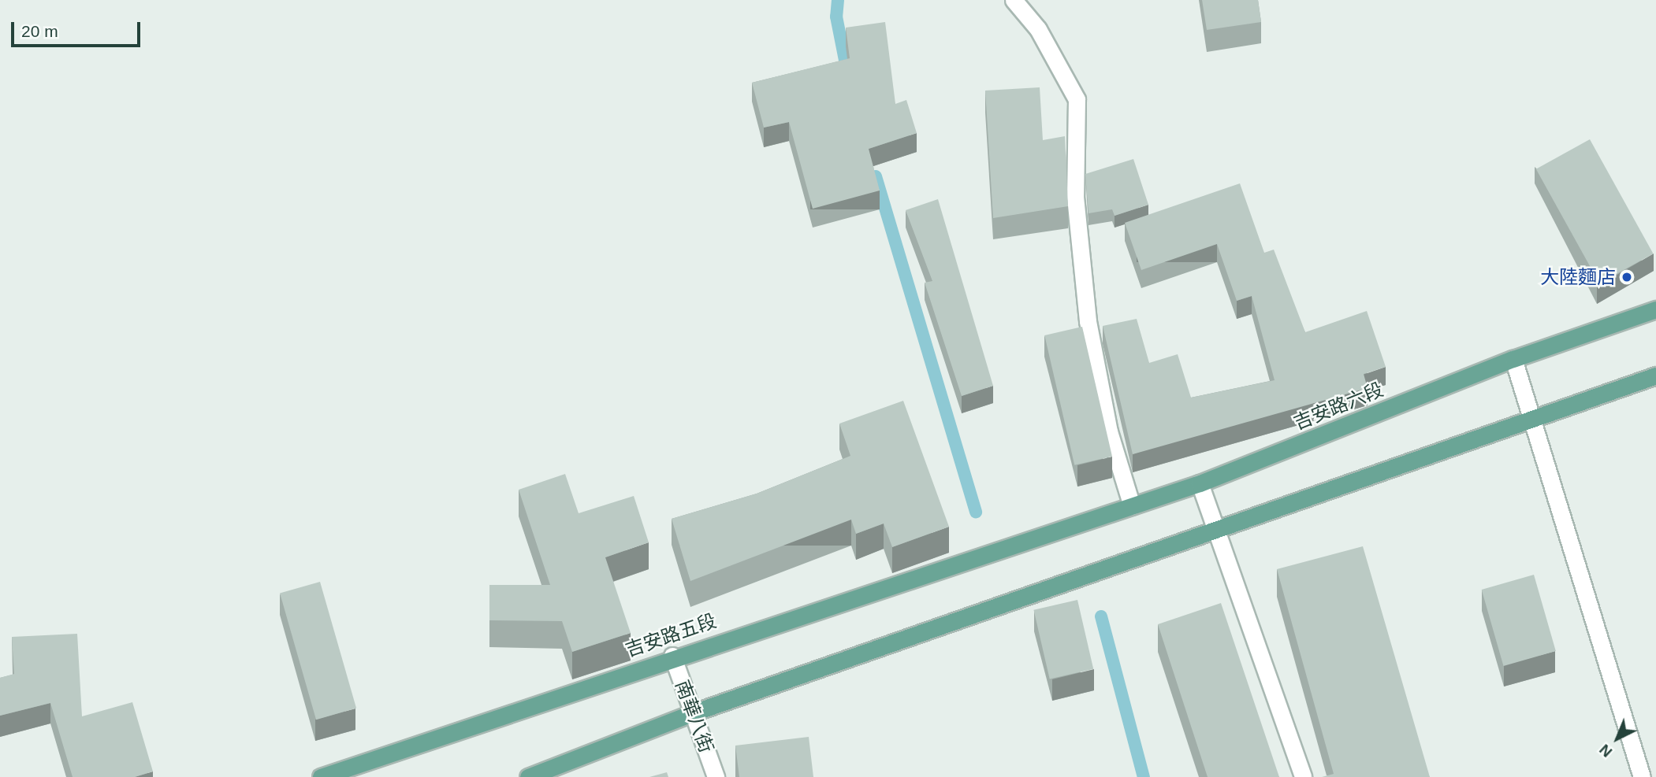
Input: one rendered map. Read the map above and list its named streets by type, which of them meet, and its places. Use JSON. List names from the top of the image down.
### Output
{
  "streets": {
    "main road": ["吉安路六段", "吉安路五段"],
    "street": ["南華八街"]
  },
  "crossings": [
    ["吉安路六段", "吉安路五段"],
    ["吉安路五段", "南華八街"]
  ],
  "places": ["大陸麵店"],
  "scale_bar": "20 m",
  "north": "bottom left"
}
